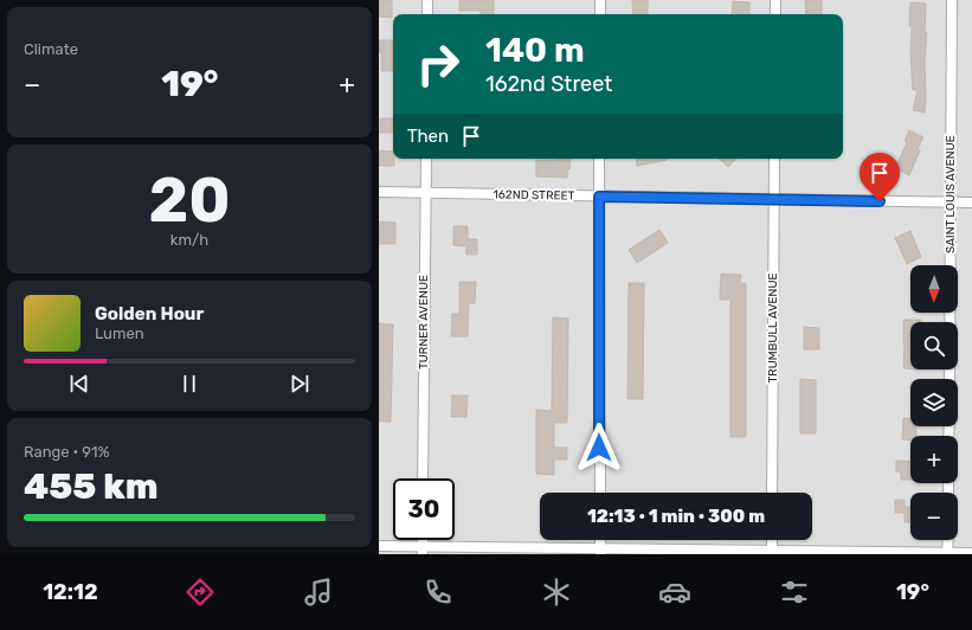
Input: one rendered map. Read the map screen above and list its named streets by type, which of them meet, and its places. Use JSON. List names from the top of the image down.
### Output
{
  "streets": {
    "street": [
      "SAINT LOUIS AVENUE",
      "162ND STREET",
      "TURNER AVENUE",
      "TRUMBULL AVENUE"
    ]
  },
  "crossings": [
    ["SAINT LOUIS AVENUE", "162ND STREET"],
    ["162ND STREET", "TURNER AVENUE"],
    ["162ND STREET", "TRUMBULL AVENUE"]
  ],
  "north": "bottom",
  "page": {
    "tile": [
      "Climate",
      ["20", "km/h"],
      ["Range · 91%", "455 km"]
    ],
    "turn": ["140 m", "162nd Street"],
    "heat": ["−", "19°", "+"],
    "then": "Then",
    "map_buttons": ["+", "−"],
    "song": ["Golden Hour", "Lumen"],
    "limit": "30",
    "trip": "12:13 · 1 min · 300 m",
    "tabs": ["12:12", "19°"]
  }
}
